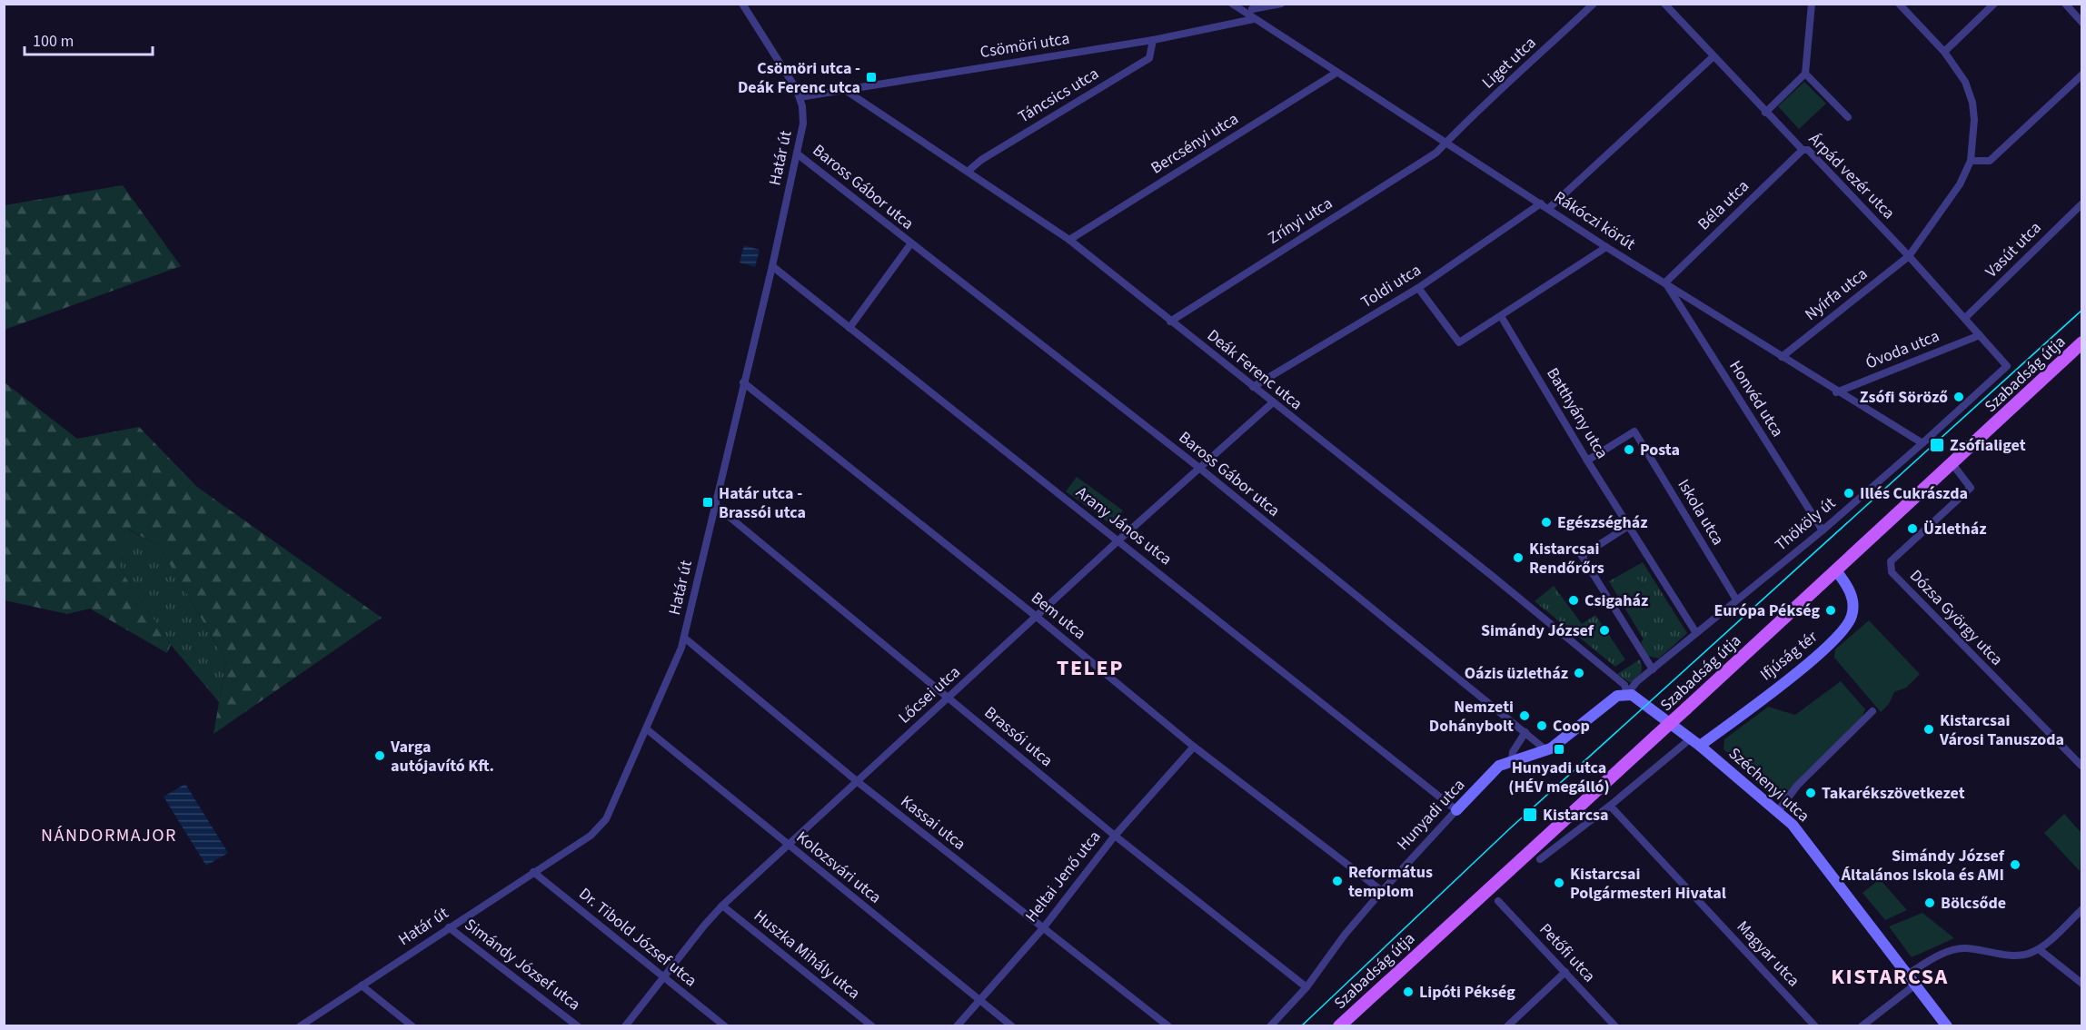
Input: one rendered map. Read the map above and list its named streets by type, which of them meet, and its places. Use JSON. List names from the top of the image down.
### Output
{
  "streets": {
    "main road": [
      "Szabadság útja",
      "Ifjúság tér",
      "Széchenyi utca",
      "Hunyadi utca"
    ],
    "street": [
      "Csömöri utca",
      "Liget utca",
      "Táncsics utca",
      "Bercsényi utca",
      "Határ út",
      "Árpád vezér utca",
      "Baross Gábor utca",
      "Béla utca",
      "Zrínyi utca",
      "Rákóczi körút",
      "Vasút utca",
      "Toldi utca",
      "Nyírfa utca",
      "Óvoda utca",
      "Deák Ferenc utca",
      "Honvéd utca",
      "Batthyány utca",
      "Iskola utca",
      "Thököly út",
      "Arany János utca",
      "Bem utca",
      "Dózsa György utca",
      "Lőcsei utca",
      "Brassói utca",
      "Kassai utca",
      "Kolozsvári utca",
      "Heltai Jenő utca",
      "Dr. Tibold József utca",
      "Petőfi utca",
      "Magyar utca",
      "Huszka Mihály utca",
      "Simándy József utca"
    ]
  },
  "crossings": [
    ["Csömöri utca", "Táncsics utca"],
    ["Csömöri utca", "Határ út"],
    ["Csömöri utca", "Rákóczi körút"],
    ["Csömöri utca", "Deák Ferenc utca"],
    ["Liget utca", "Zrínyi utca"],
    ["Liget utca", "Rákóczi körút"],
    ["Táncsics utca", "Deák Ferenc utca"],
    ["Bercsényi utca", "Rákóczi körút"],
    ["Bercsényi utca", "Deák Ferenc utca"],
    ["Határ út", "Baross Gábor utca"],
    ["Határ út", "Arany János utca"],
    ["Határ út", "Bem utca"],
    ["Határ út", "Brassói utca"],
    ["Határ út", "Kassai utca"],
    ["Határ út", "Kolozsvári utca"],
    ["Határ út", "Dr. Tibold József utca"],
    ["Határ út", "Simándy József utca"],
    ["Árpád vezér utca", "Béla utca"],
    ["Árpád vezér utca", "Vasút utca"],
    ["Árpád vezér utca", "Nyírfa utca"],
    ["Árpád vezér utca", "Óvoda utca"],
    ["Árpád vezér utca", "Thököly út"],
    ["Baross Gábor utca", "Arany János utca"],
    ["Baross Gábor utca", "Lőcsei utca"],
    ["Baross Gábor utca", "Hunyadi utca"],
    ["Béla utca", "Rákóczi körút"],
    ["Béla utca", "Honvéd utca"],
    ["Zrínyi utca", "Rákóczi körút"],
    ["Zrínyi utca", "Deák Ferenc utca"],
    ["Rákóczi körút", "Toldi utca"],
    ["Rákóczi körút", "Nyírfa utca"],
    ["Rákóczi körút", "Óvoda utca"],
    ["Rákóczi körút", "Honvéd utca"],
    ["Rákóczi körút", "Thököly út"],
    ["Toldi utca", "Deák Ferenc utca"],
    ["Deák Ferenc utca", "Thököly út"],
    ["Deák Ferenc utca", "Lőcsei utca"],
    ["Deák Ferenc utca", "Széchenyi utca"],
    ["Deák Ferenc utca", "Hunyadi utca"],
    ["Szabadság útja", "Dózsa György utca"],
    ["Szabadság útja", "Ifjúság tér"],
    ["Honvéd utca", "Thököly út"],
    ["Batthyány utca", "Iskola utca"],
    ["Batthyány utca", "Thököly út"],
    ["Iskola utca", "Thököly út"],
    ["Thököly út", "Széchenyi utca"],
    ["Thököly út", "Hunyadi utca"],
    ["Arany János utca", "Lőcsei utca"],
    ["Arany János utca", "Hunyadi utca"],
    ["Bem utca", "Lőcsei utca"],
    ["Bem utca", "Hunyadi utca"],
    ["Bem utca", "Heltai Jenő utca"],
    ["Ifjúság tér", "Széchenyi utca"],
    ["Lőcsei utca", "Brassói utca"],
    ["Lőcsei utca", "Kassai utca"],
    ["Lőcsei utca", "Kolozsvári utca"],
    ["Lőcsei utca", "Dr. Tibold József utca"],
    ["Lőcsei utca", "Huszka Mihály utca"],
    ["Brassói utca", "Hunyadi utca"],
    ["Brassói utca", "Heltai Jenő utca"],
    ["Széchenyi utca", "Hunyadi utca"],
    ["Kassai utca", "Heltai Jenő utca"],
    ["Kolozsvári utca", "Heltai Jenő utca"]
  ],
  "districts": ["TELEP", "NÁNDORMAJOR", "KISTARCSA"],
  "places": {
    "transit": [
      "Csömöri utca - Deák Ferenc utca",
      "Zsófialiget",
      "Határ utca - Brassói utca",
      "Hunyadi utca (HÉV megálló)",
      "Kistarcsa"
    ],
    "other": [
      "Zsófi Söröző",
      "Posta",
      "Illés Cukrászda",
      "Egészségház",
      "Üzletház",
      "Kistarcsai Rendőrőrs",
      "Csigaház",
      "Európa Pékség",
      "Simándy József",
      "Oázis üzletház",
      "Nemzeti Dohánybolt",
      "Coop",
      "Kistarcsai Városi Tanuszoda",
      "Varga autójavító Kft.",
      "Takarékszövetkezet",
      "Simándy József Általános Iskola és AMI",
      "Református templom",
      "Kistarcsai Polgármesteri Hivatal",
      "Bölcsőde",
      "Lipóti Pékség"
    ]
  },
  "scale_bar": "100 m"
}
